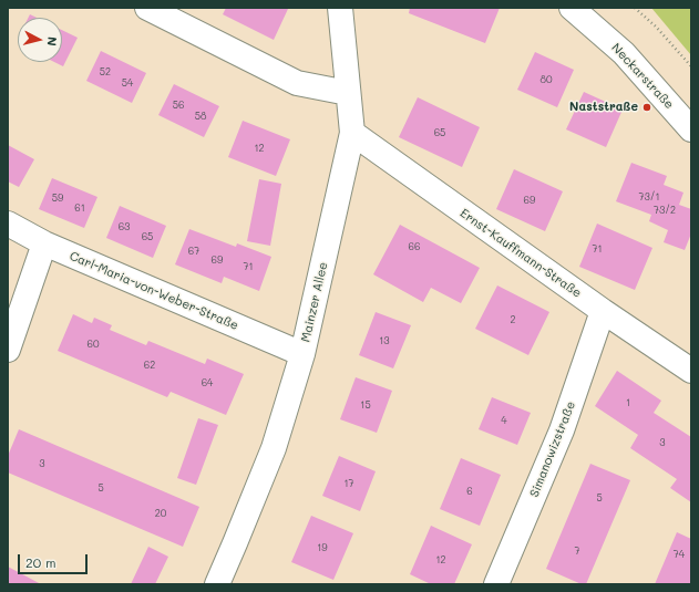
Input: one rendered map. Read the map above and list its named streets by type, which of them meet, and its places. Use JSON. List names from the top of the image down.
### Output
{
  "streets": {
    "street": [
      "Neckarstraße",
      "Ernst-Kauffmann-Straße",
      "Carl-Maria-von-Weber-Straße",
      "Mainzer Allee",
      "Simanowizstraße"
    ]
  },
  "crossings": [
    ["Ernst-Kauffmann-Straße", "Mainzer Allee"],
    ["Ernst-Kauffmann-Straße", "Simanowizstraße"],
    ["Carl-Maria-von-Weber-Straße", "Mainzer Allee"]
  ],
  "places": ["Naststraße"],
  "house_numbers": [
    "52",
    "80",
    "54",
    "56",
    "58",
    "65",
    "12",
    "73/1",
    "59",
    "69",
    "61",
    "73/2",
    "63",
    "65",
    "66",
    "71",
    "67",
    "69",
    "71",
    "2",
    "13",
    "60",
    "62",
    "64",
    "1",
    "15",
    "4",
    "3",
    "3",
    "17",
    "5",
    "6",
    "5",
    "20",
    "19",
    "7",
    "74",
    "12"
  ],
  "scale_bar": "20 m",
  "north": "right"
}
